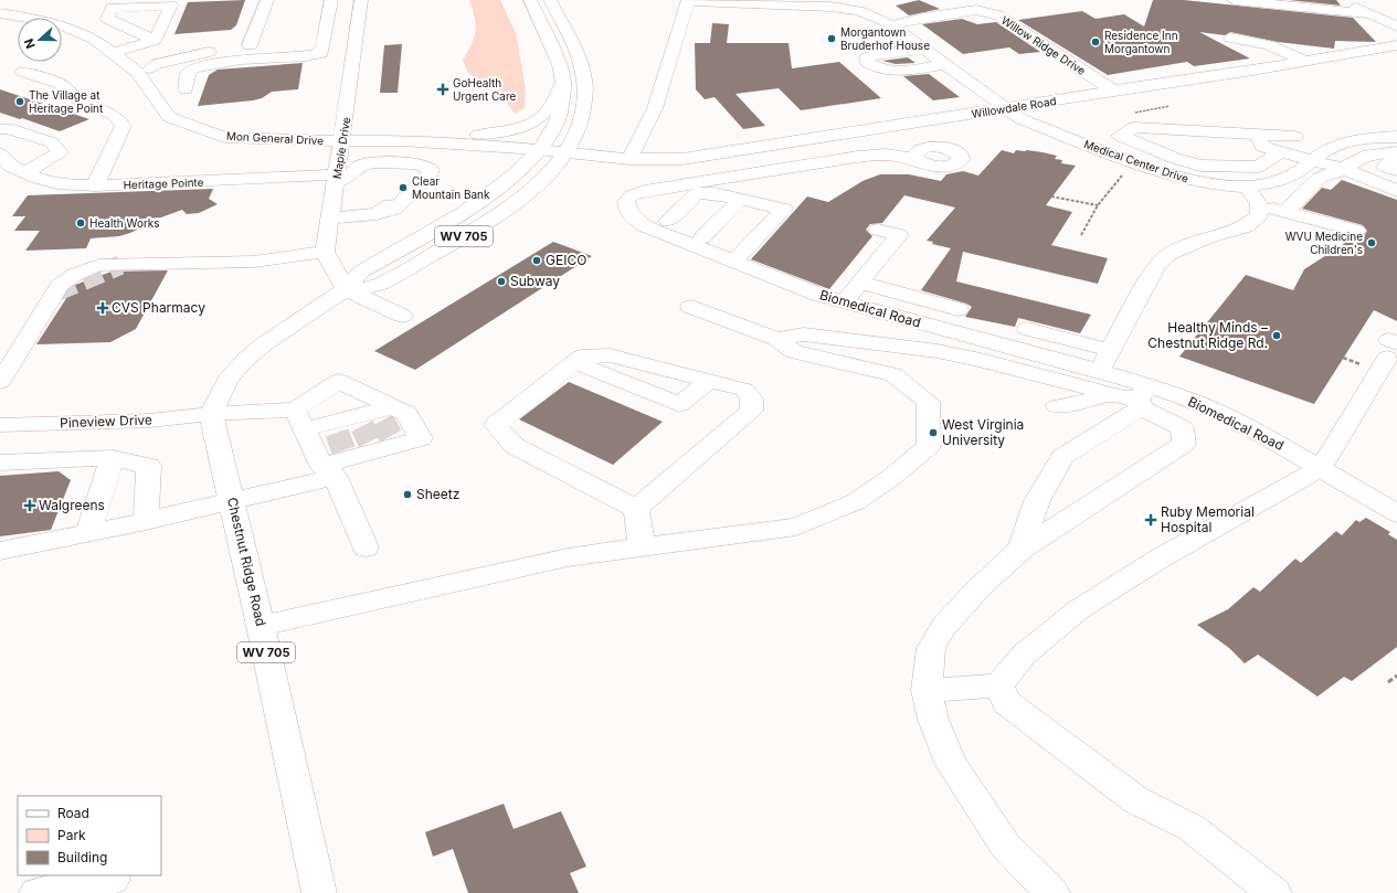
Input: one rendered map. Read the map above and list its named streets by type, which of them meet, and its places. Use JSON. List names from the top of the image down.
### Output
{
  "streets": {
    "street": [
      "Willow Ridge Drive",
      "Willowdale Road",
      "Mon General Drive",
      "Maple Drive",
      "Medical Center Drive",
      "Heritage Pointe",
      "WV 705",
      "Biomedical Road",
      "Pineview Drive",
      "Chestnut Ridge Road"
    ]
  },
  "crossings": [
    ["Willow Ridge Drive", "Willowdale Road"],
    ["Willow Ridge Drive", "Medical Center Drive"],
    ["Willowdale Road", "Medical Center Drive"],
    ["Mon General Drive", "Maple Drive"],
    ["Mon General Drive", "WV 705"],
    ["Maple Drive", "Heritage Pointe"],
    ["WV 705", "Pineview Drive"],
    ["WV 705", "Chestnut Ridge Road"],
    ["Pineview Drive", "Chestnut Ridge Road"]
  ],
  "places": {
    "other": [
      "Morgantown Bruderhof House",
      "Residence Inn Morgantown",
      "The Village at Heritage Point",
      "Clear Mountain Bank",
      "Health Works",
      "WVU Medicine Children's",
      "GEICO",
      "Subway",
      "Healthy Minds – Chestnut Ridge Rd.",
      "West Virginia University",
      "Sheetz"
    ],
    "health": [
      "GoHealth Urgent Care",
      "CVS Pharmacy",
      "Walgreens",
      "Ruby Memorial Hospital"
    ]
  },
  "legend": ["Road", "Park", "Building"],
  "north": "left"
}
